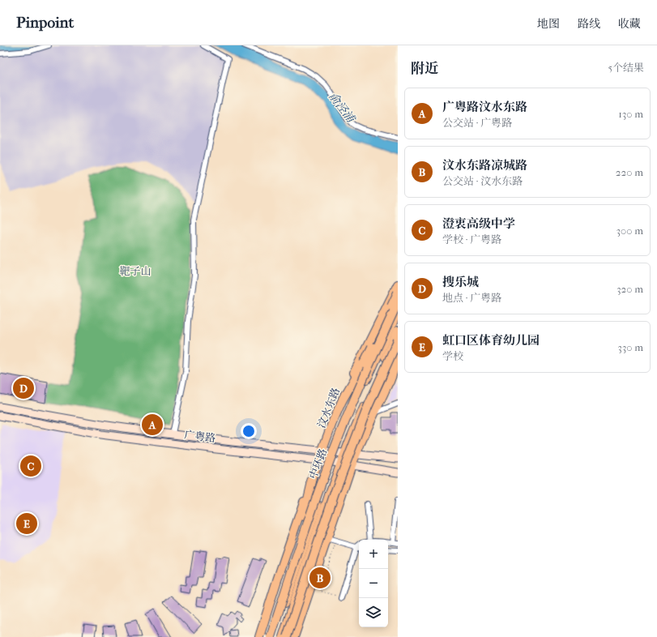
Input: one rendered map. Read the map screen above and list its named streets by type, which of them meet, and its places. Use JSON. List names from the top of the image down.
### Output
{
  "streets": {
    "main road": ["汶水东路", "广粤路", "中环路"]
  },
  "crossings": [
    ["汶水东路", "广粤路"]
  ],
  "water": ["俞泾浦"],
  "parks": ["靶子山"],
  "page": {
    "header": "Pinpoint",
    "nav": ["地图", "路线", "收藏"],
    "heading": ["附近", "5个结果"],
    "list": [
      {
        "mark": "A",
        "name": "广粤路汶水东路",
        "note": "公交站 · 广粤路",
        "value": "130 m"
      },
      {
        "mark": "B",
        "name": "汶水东路凉城路",
        "note": "公交站 · 汶水东路",
        "value": "220 m"
      },
      {
        "mark": "C",
        "name": "澄衷高级中学",
        "note": "学校 · 广粤路",
        "value": "300 m"
      },
      {
        "mark": "D",
        "name": "搜乐城",
        "note": "地点 · 广粤路",
        "value": "320 m"
      },
      {
        "mark": "E",
        "name": "虹口区体育幼儿园",
        "note": "学校",
        "value": "330 m"
      }
    ],
    "pins": [
      "D",
      "A",
      "C",
      "E",
      "B"
    ],
    "map_buttons": ["+", "−"]
  }
}
